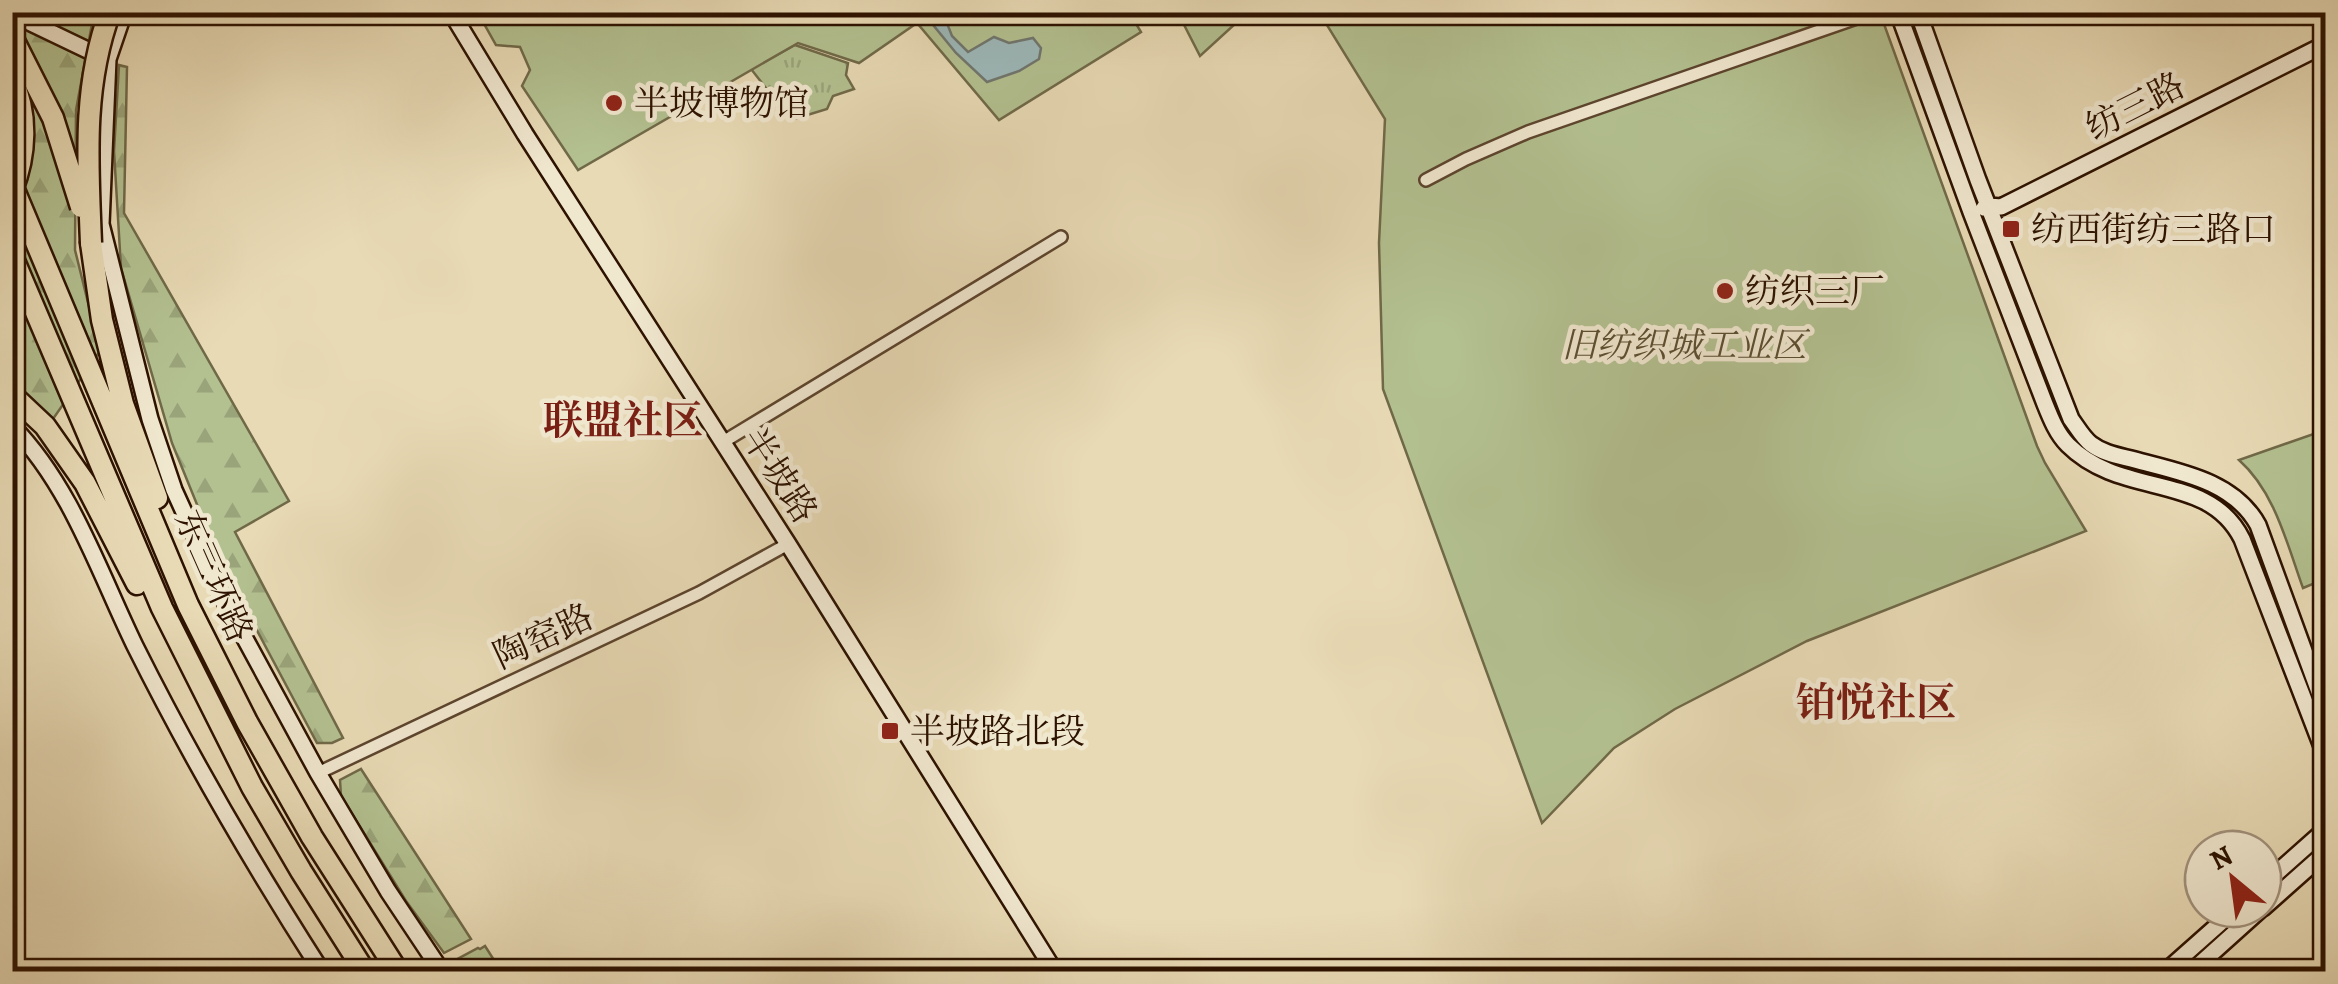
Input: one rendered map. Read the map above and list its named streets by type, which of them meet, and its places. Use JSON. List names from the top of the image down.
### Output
{
  "streets": {
    "highway": ["东三环路"],
    "main road": ["纺三路", "半坡路"],
    "street": ["陶窑路"]
  },
  "crossings": [
    ["半坡路", "陶窑路"]
  ],
  "districts": ["联盟社区", "铂悦社区"],
  "parks": ["旧纺织城工业区"],
  "places": {
    "other": ["半坡博物馆", "纺织三厂"],
    "transit": ["纺西街纺三路口", "半坡路北段"]
  },
  "north": "top left"
}
